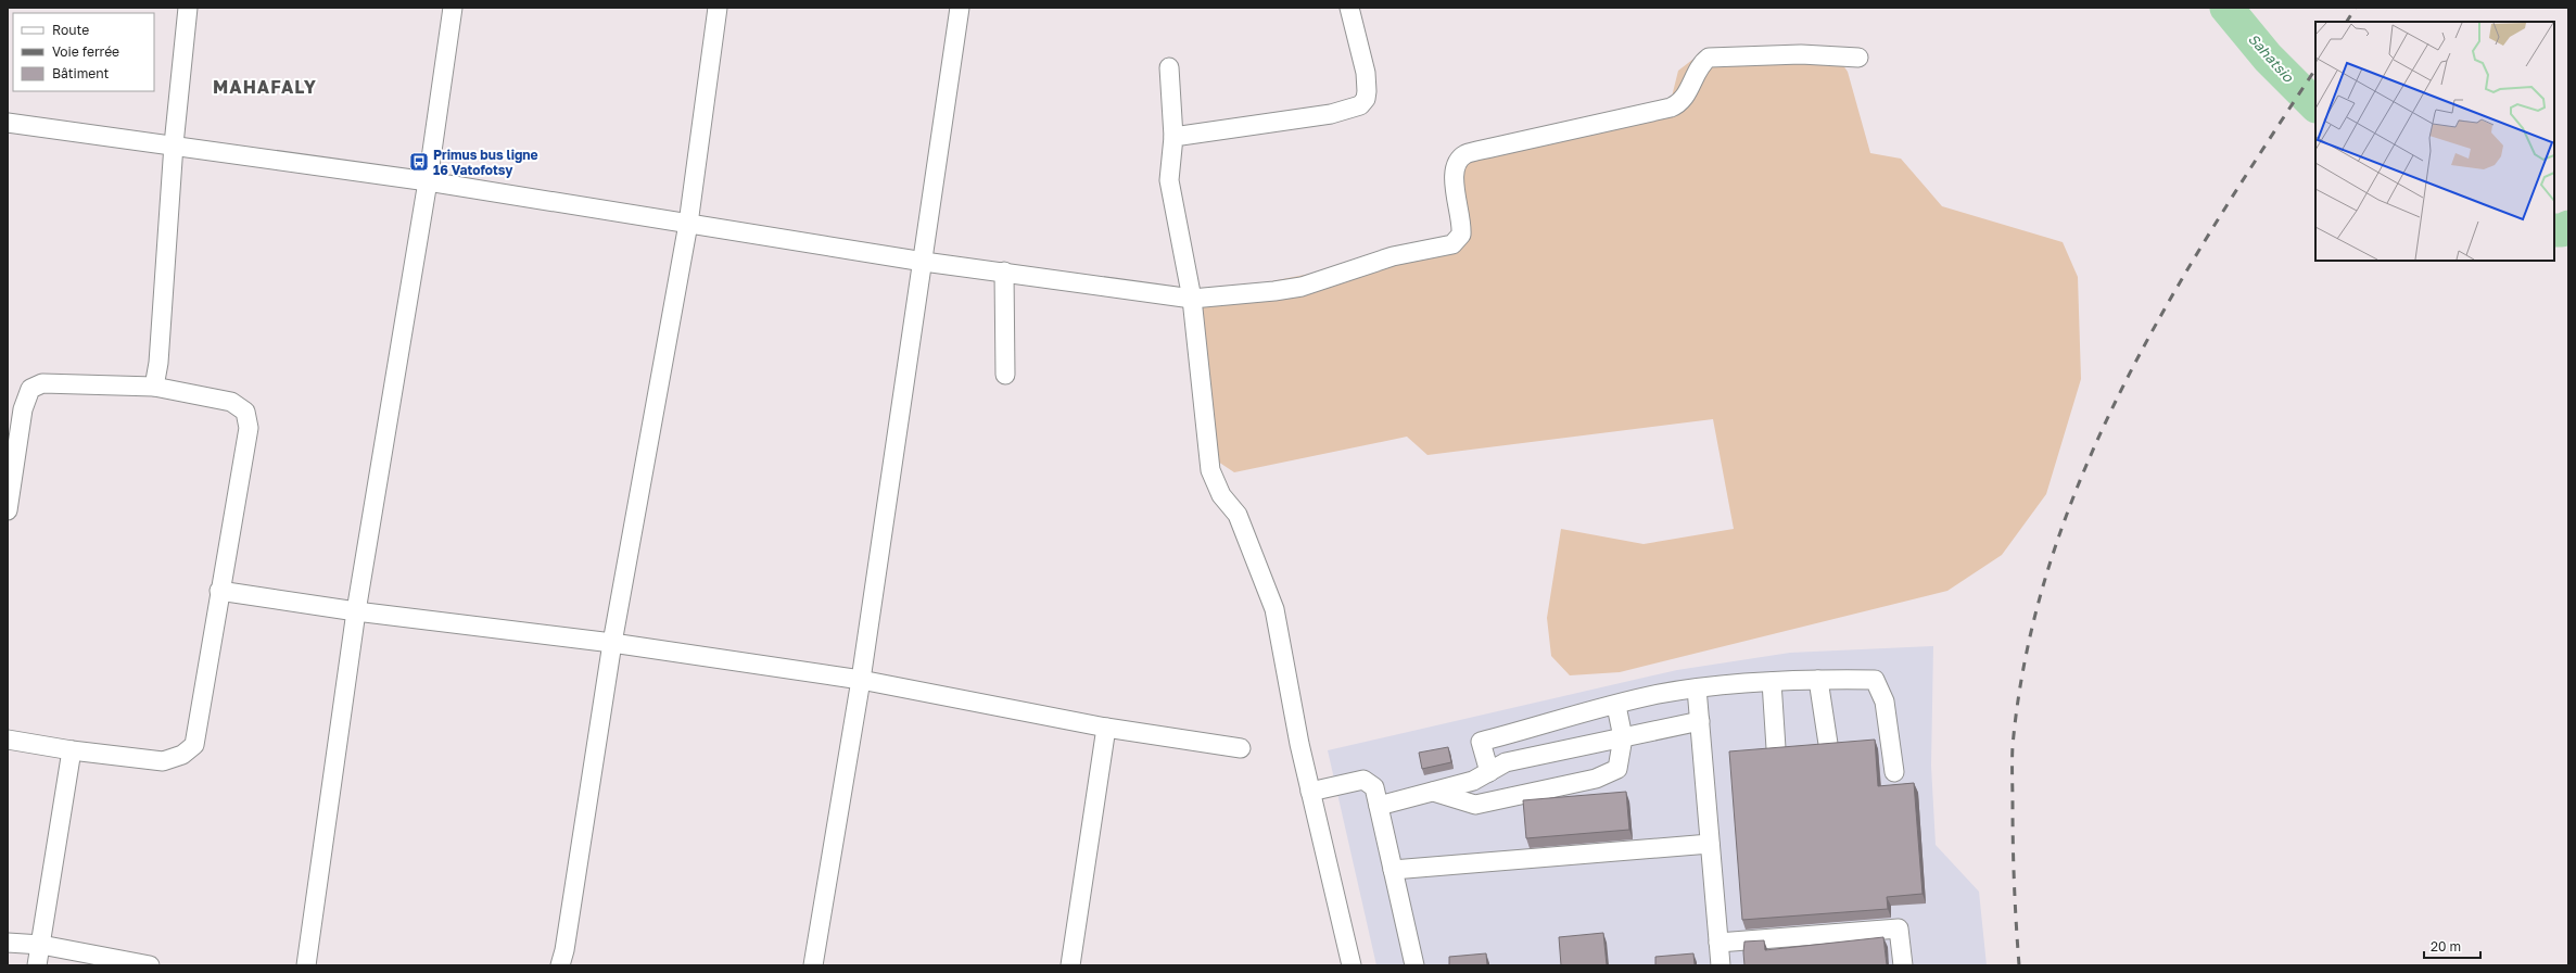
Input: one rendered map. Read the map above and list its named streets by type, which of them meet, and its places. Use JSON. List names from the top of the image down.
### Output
{
  "districts": ["MAHAFALY"],
  "water": ["Sahatsio"],
  "places": {
    "bus stop": ["Primus bus ligne 16 Vatofotsy"]
  },
  "legend": ["Route", "Voie ferrée", "Bâtiment"],
  "scale_bar": "20 m"
}
